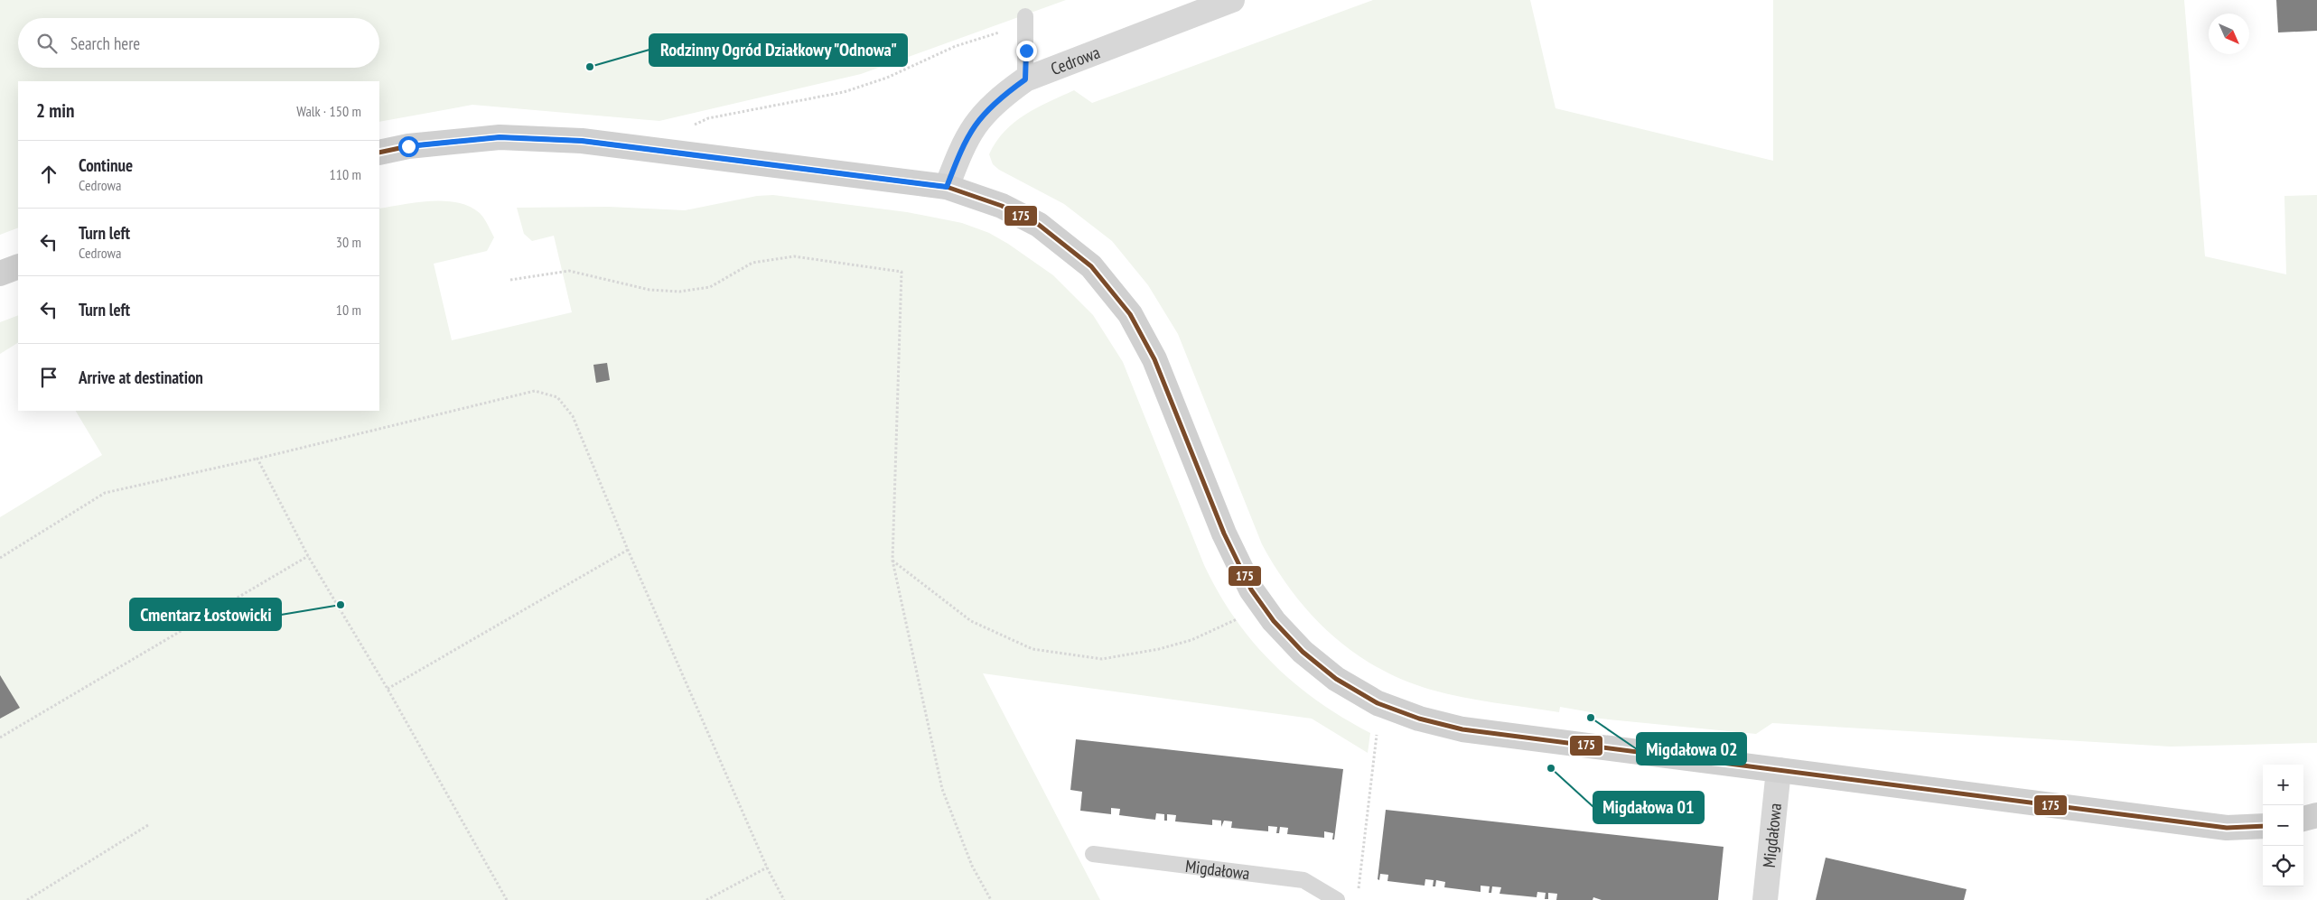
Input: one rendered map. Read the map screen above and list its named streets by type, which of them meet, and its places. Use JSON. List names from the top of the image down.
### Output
{
  "streets": {
    "street": ["Cedrowa", "Migdałowa"]
  },
  "places": [
    "Rodzinny Ogród Działkowy \"Odnowa\"",
    "Cmentarz Łostowicki",
    "Migdałowa 02",
    "Migdałowa 01"
  ],
  "lines": ["transit line 175"],
  "north": "bottom right",
  "page": {
    "search": "Search here",
    "heading": ["2 min", "Walk · 150 m"],
    "list": [
      ["Continue", "Cedrowa", "110 m"],
      ["Turn left", "Cedrowa", "30 m"],
      ["Turn left", "10 m"],
      "Arrive at destination"
    ],
    "map_buttons": ["+", "−"]
  }
}
